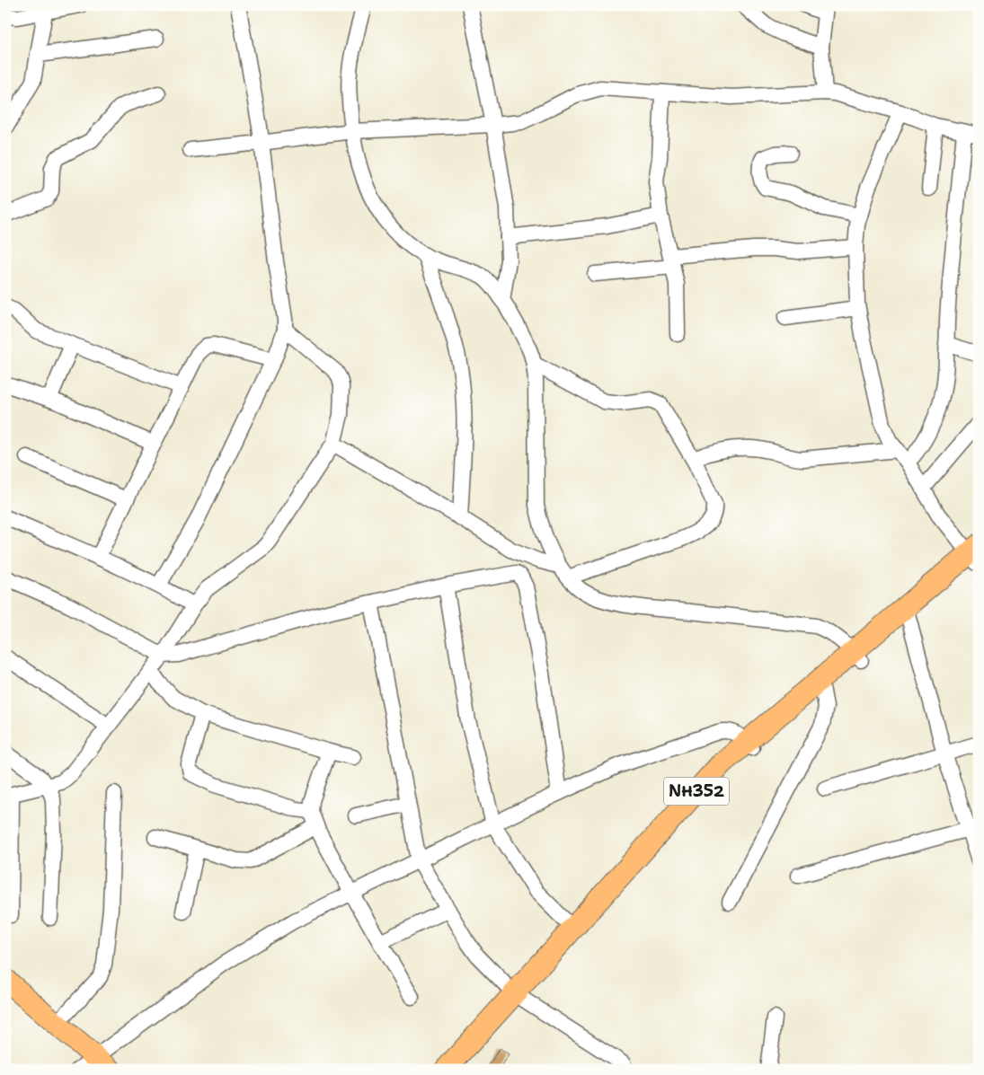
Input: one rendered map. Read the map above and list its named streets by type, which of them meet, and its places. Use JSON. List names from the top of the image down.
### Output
{
  "streets": {
    "highway": ["NH352"]
  }
}
